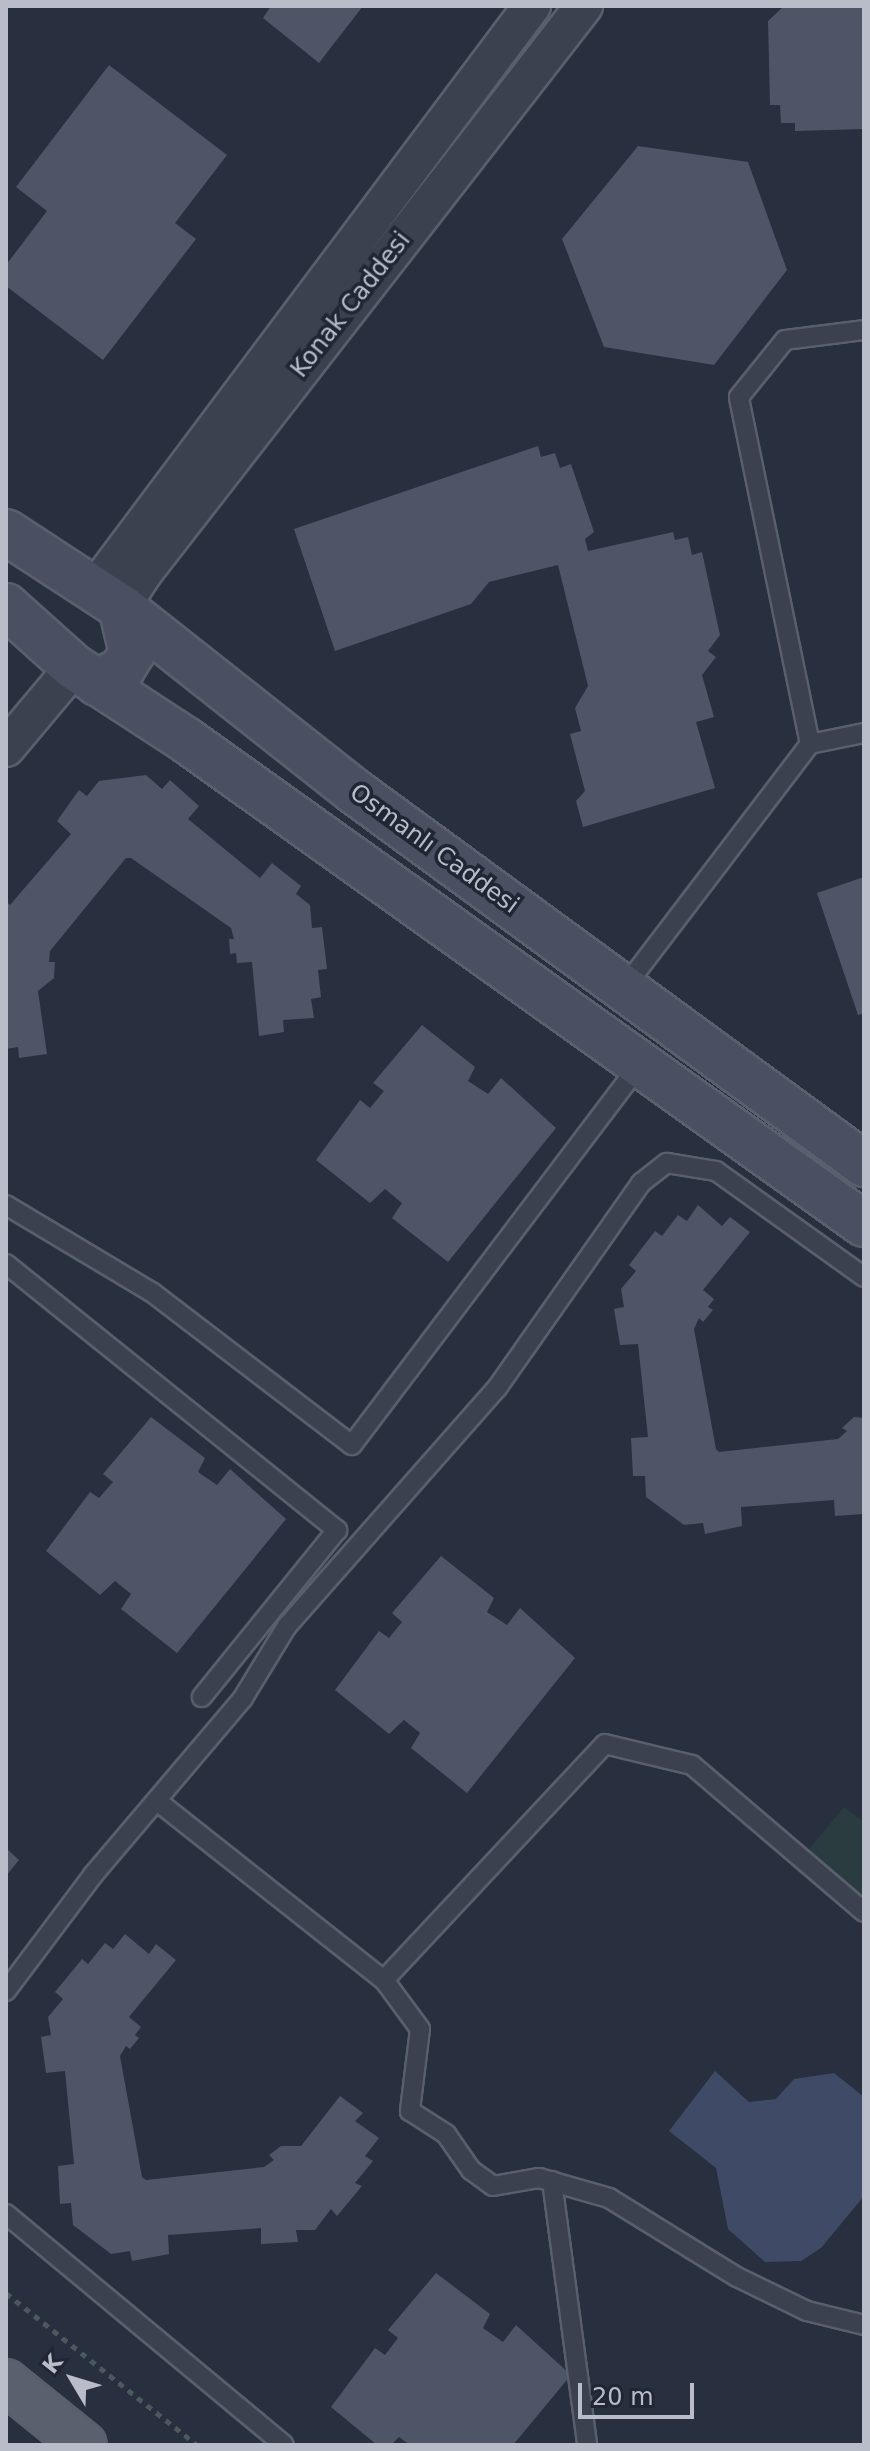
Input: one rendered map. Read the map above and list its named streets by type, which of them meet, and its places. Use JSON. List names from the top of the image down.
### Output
{
  "streets": {
    "main road": ["Osmanlı Caddesi"],
    "street": ["Konak Caddesi"]
  },
  "crossings": [
    ["Konak Caddesi", "Osmanlı Caddesi"]
  ],
  "scale_bar": "20 m",
  "north": "top left"
}
